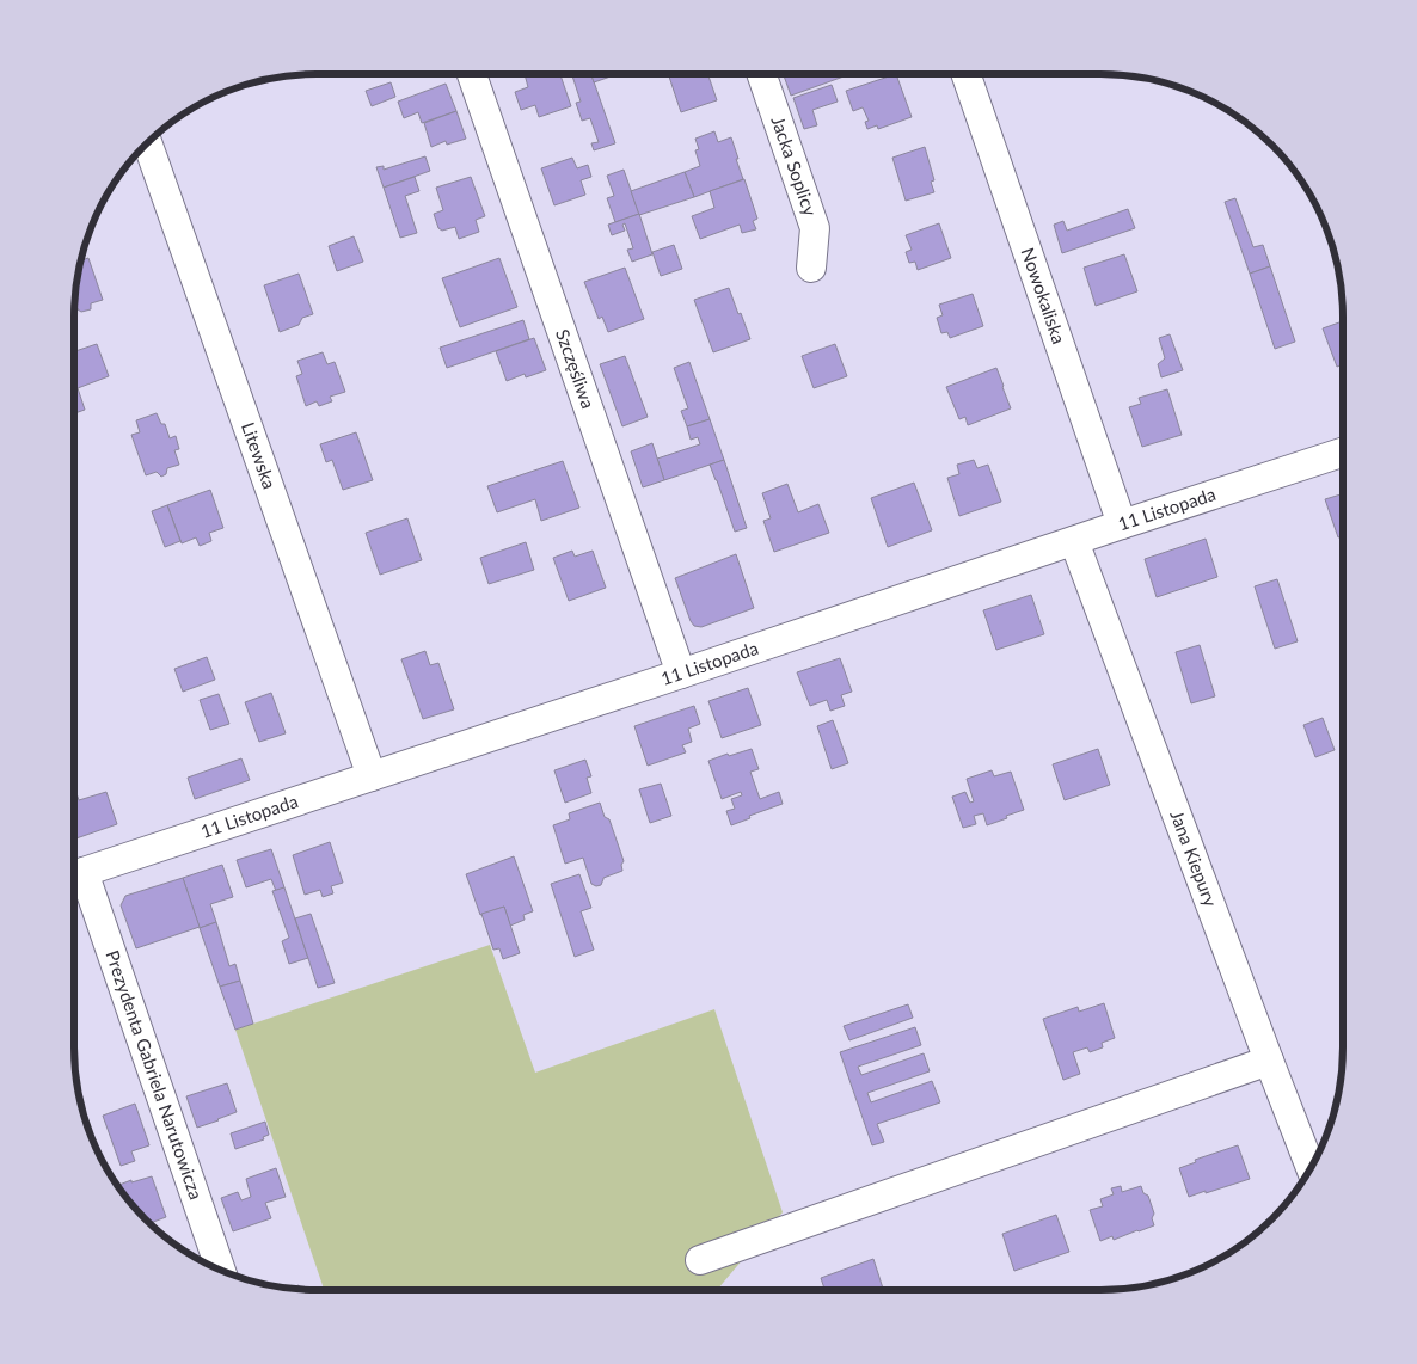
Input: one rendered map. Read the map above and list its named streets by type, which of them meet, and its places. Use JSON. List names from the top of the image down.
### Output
{
  "streets": {
    "street": [
      "Jacka Soplicy",
      "Nowokaliska",
      "Szczęśliwa",
      "Litewska",
      "11 Listopada",
      "Jana Kiepury",
      "Prezydenta Gabriela Narutowicza"
    ]
  },
  "crossings": [
    ["Nowokaliska", "11 Listopada"],
    ["Szczęśliwa", "11 Listopada"],
    ["Litewska", "11 Listopada"],
    ["11 Listopada", "Jana Kiepury"],
    ["11 Listopada", "Prezydenta Gabriela Narutowicza"]
  ]
}
